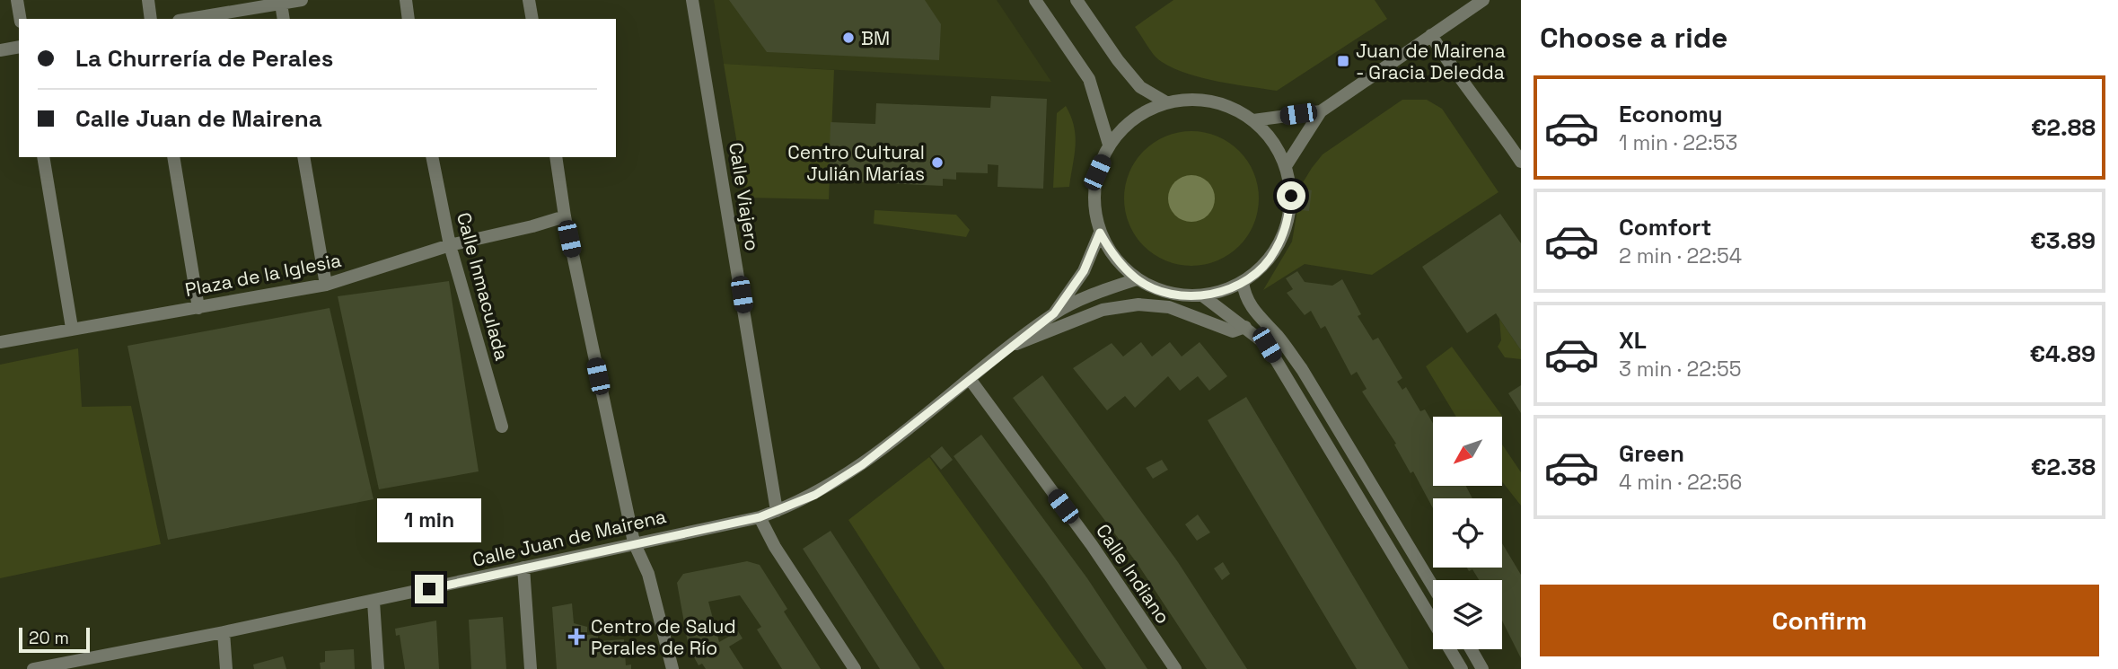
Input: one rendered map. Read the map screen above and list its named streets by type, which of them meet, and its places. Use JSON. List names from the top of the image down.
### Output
{
  "streets": {
    "street": [
      "Calle Viajero",
      "Plaza de la Iglesia",
      "Calle Inmaculada",
      "Calle Juan de Mairena",
      "Calle Indiano"
    ]
  },
  "crossings": [
    ["Calle Viajero", "Calle Juan de Mairena"],
    ["Plaza de la Iglesia", "Calle Inmaculada"],
    ["Calle Juan de Mairena", "Calle Indiano"]
  ],
  "places": {
    "other": ["BM", "Centro Cultural Julián Marías"],
    "transit": ["Juan de Mairena - Gracia Deledda"],
    "health": ["Centro de Salud Perales de Río"]
  },
  "scale_bar": "20 m",
  "north": "bottom left",
  "page": {
    "heading": "Choose a ride",
    "banner": ["La Churrería de Perales", "Calle Juan de Mairena"],
    "list": [
      {
        "name": "Economy",
        "note": "1 min · 22:53",
        "value": "€2.88"
      },
      {
        "name": "Comfort",
        "note": "2 min · 22:54",
        "value": "€3.89"
      },
      {
        "name": "XL",
        "note": "3 min · 22:55",
        "value": "€4.89"
      },
      {
        "name": "Green",
        "note": "4 min · 22:56",
        "value": "€2.38"
      }
    ],
    "bubble": "1 min",
    "buttons": "Confirm",
    "scale": "20 m"
  }
}
